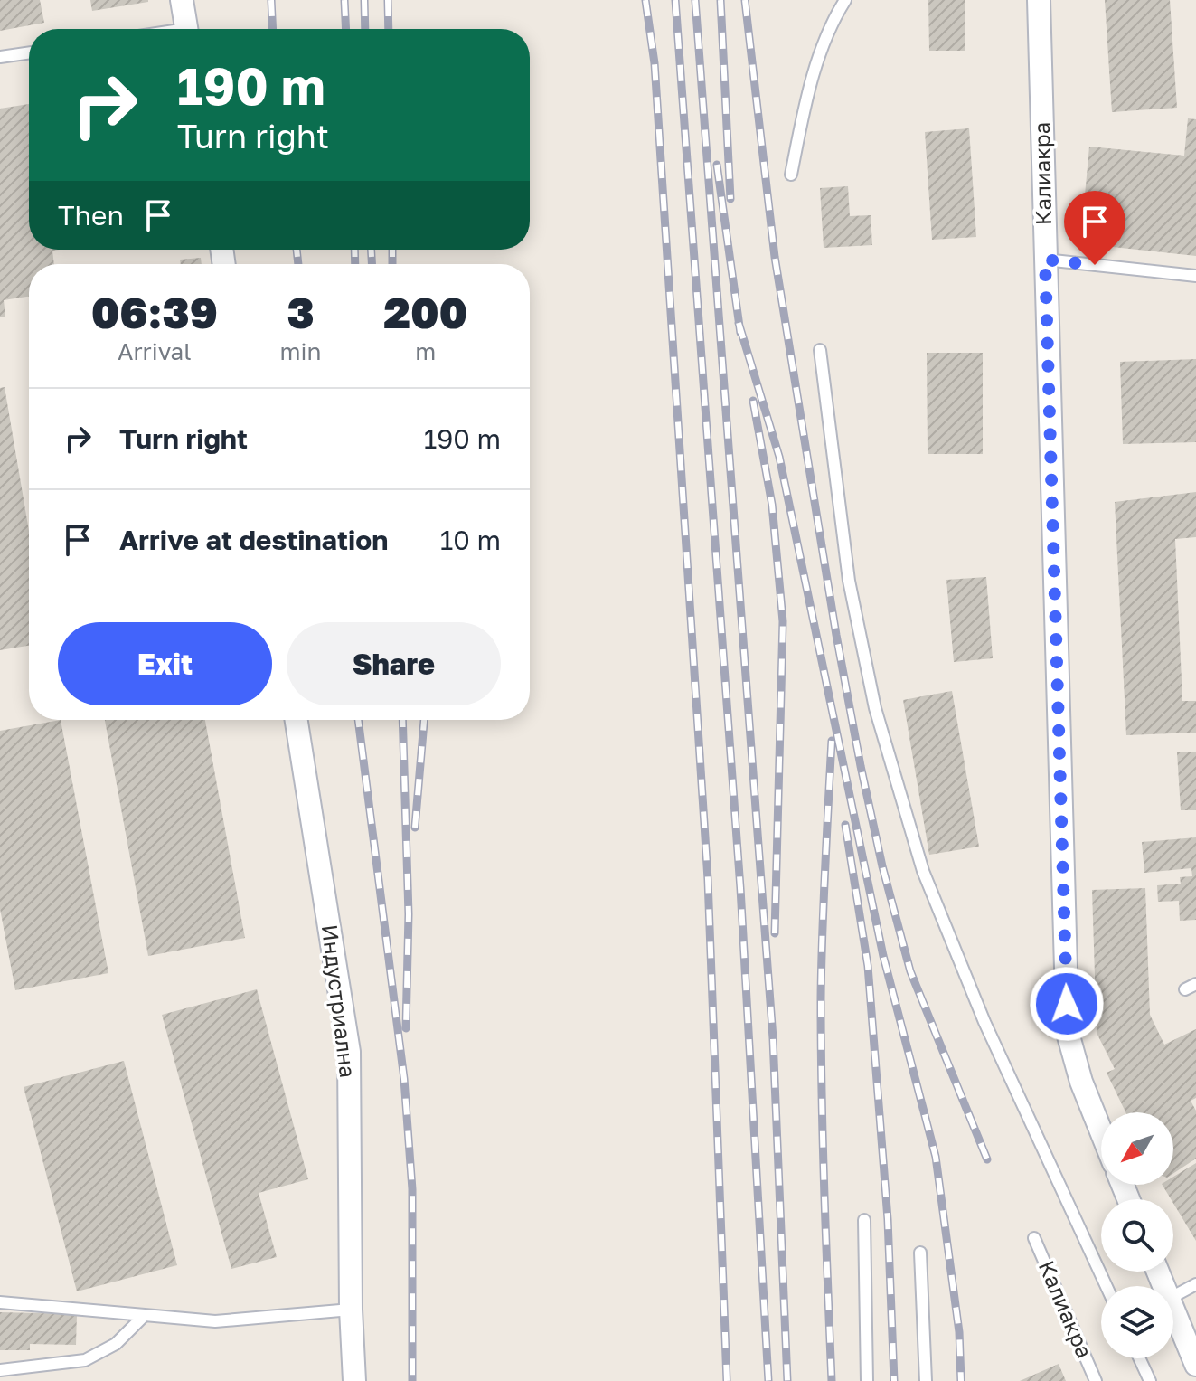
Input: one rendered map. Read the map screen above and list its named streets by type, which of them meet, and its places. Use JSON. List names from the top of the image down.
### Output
{
  "streets": {
    "street": ["Калиакра", "Индустриална"]
  },
  "north": "bottom left",
  "page": {
    "turn": ["190 m", "Turn right"],
    "then": "Then",
    "eta": [
      "06:39",
      "Arrival",
      "3",
      "min",
      "200",
      "m"
    ],
    "list": [
      {
        "name": "Turn right",
        "value": "190 m"
      },
      {
        "name": "Arrive at destination",
        "value": "10 m"
      }
    ],
    "buttons": ["Exit", "Share"]
  }
}
